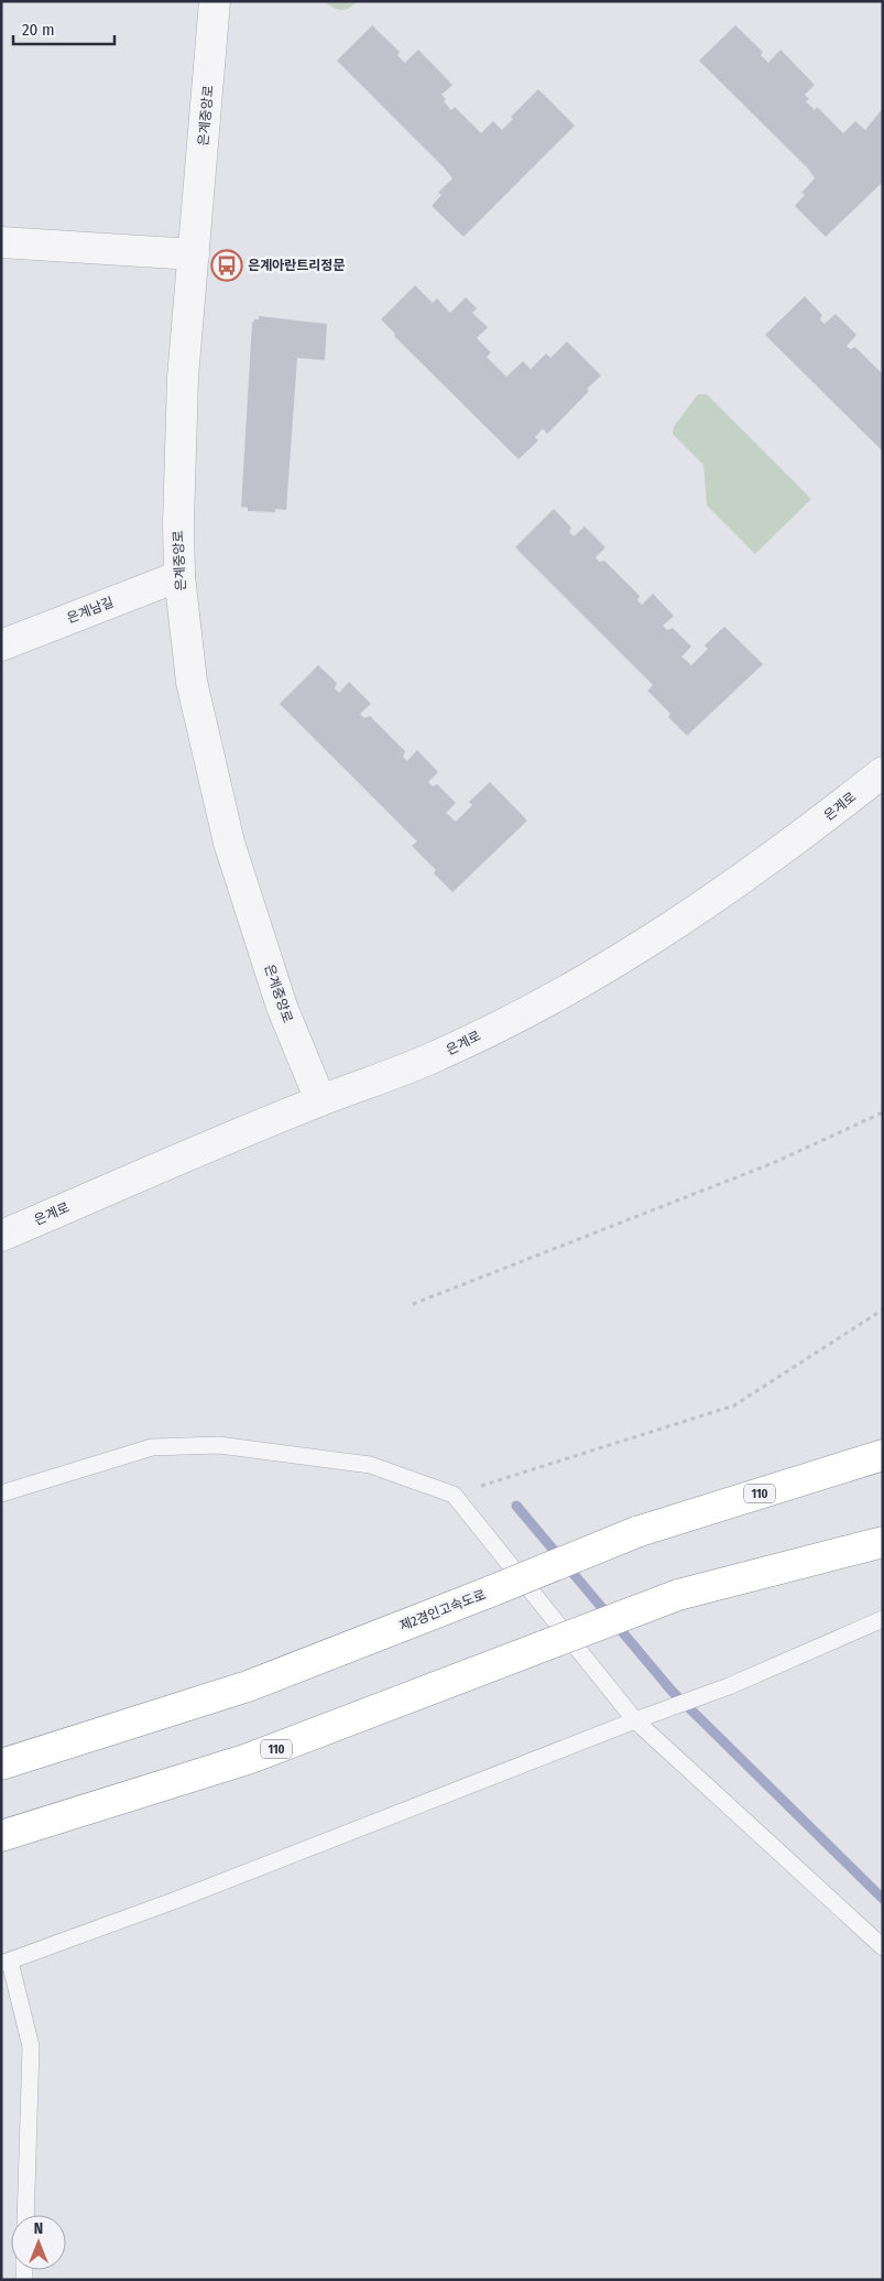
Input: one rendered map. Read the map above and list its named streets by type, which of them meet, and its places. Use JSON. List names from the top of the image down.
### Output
{
  "streets": {
    "highway": ["110", "제2경인고속도로"],
    "street": ["은계중앙로", "은계남길", "은계로"]
  },
  "crossings": [
    ["은계중앙로", "은계남길"],
    ["은계중앙로", "은계로"]
  ],
  "places": {
    "bus stop": ["은계아란트리정문"]
  },
  "scale_bar": "20 m",
  "north": "top"
}
